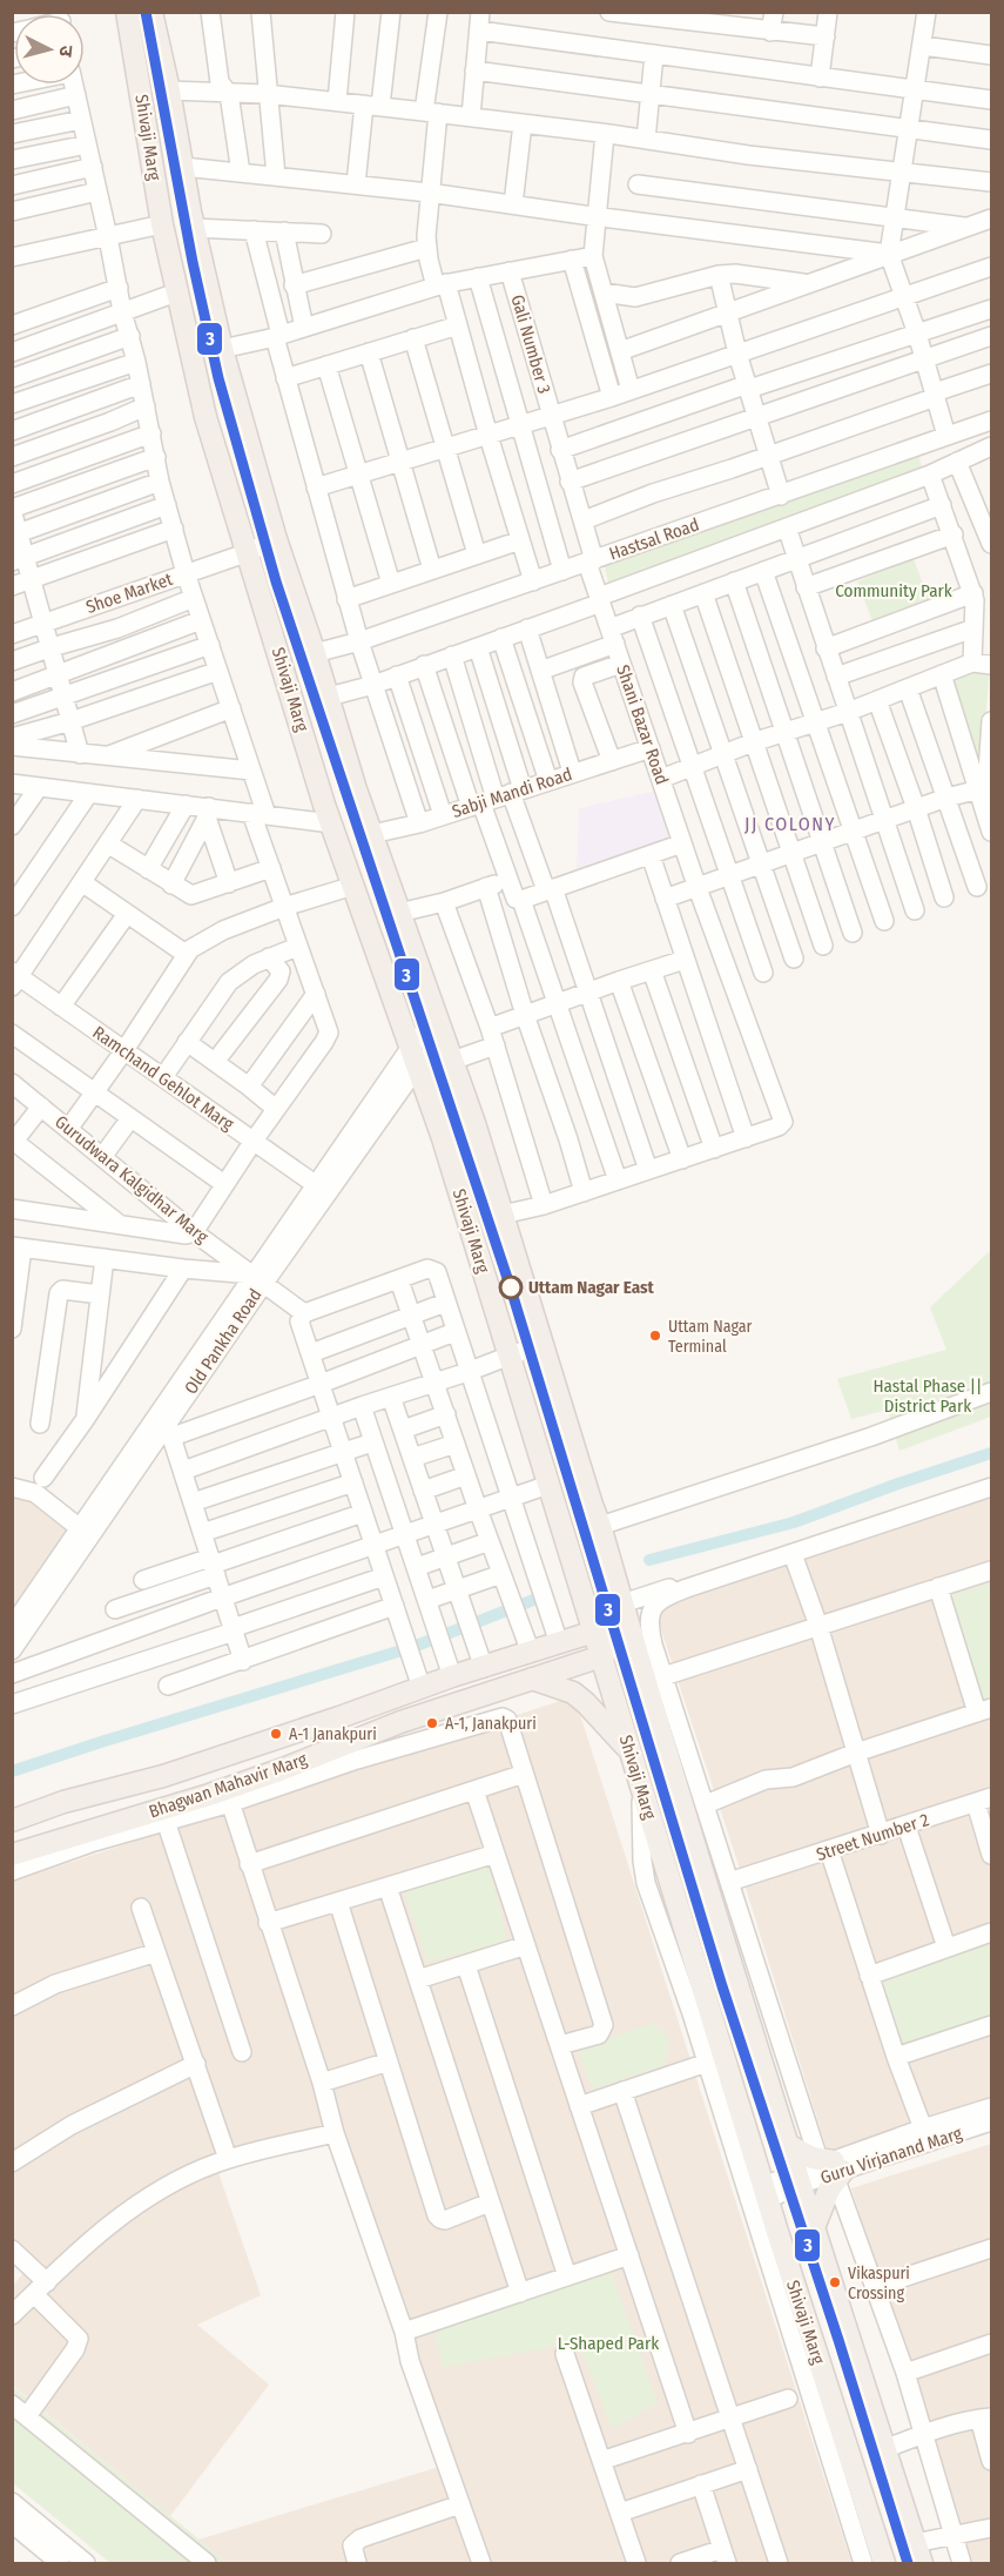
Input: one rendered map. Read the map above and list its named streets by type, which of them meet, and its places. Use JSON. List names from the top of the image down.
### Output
{
  "streets": {
    "main road": ["Shivaji Marg", "Bhagwan Mahavir Marg"],
    "street": [
      "Gali Number 3",
      "Hastsal Road",
      "Shoe Market",
      "Shani Bazar Road",
      "Sabji Mandi Road",
      "Ramchand Gehlot Marg",
      "Gurudwara Kalgidhar Marg",
      "Old Pankha Road",
      "Street Number 2",
      "Guru Virjanand Marg"
    ]
  },
  "crossings": [
    ["Shivaji Marg", "Hastsal Road"],
    ["Shivaji Marg", "Shoe Market"],
    ["Shivaji Marg", "Sabji Mandi Road"],
    ["Shivaji Marg", "Old Pankha Road"],
    ["Shivaji Marg", "Bhagwan Mahavir Marg"],
    ["Shivaji Marg", "Guru Virjanand Marg"],
    ["Gali Number 3", "Shani Bazar Road"],
    ["Hastsal Road", "Shani Bazar Road"],
    ["Shani Bazar Road", "Sabji Mandi Road"],
    ["Ramchand Gehlot Marg", "Old Pankha Road"],
    ["Gurudwara Kalgidhar Marg", "Old Pankha Road"]
  ],
  "districts": ["JJ COLONY"],
  "parks": ["Community Park", "Hastal Phase || District Park", "L-Shaped Park"],
  "places": [
    "Uttam Nagar East",
    "Uttam Nagar Terminal",
    "A-1, Janakpuri",
    "A-1 Janakpuri",
    "Vikaspuri Crossing"
  ],
  "lines": ["metro line 3"],
  "north": "right"
}
